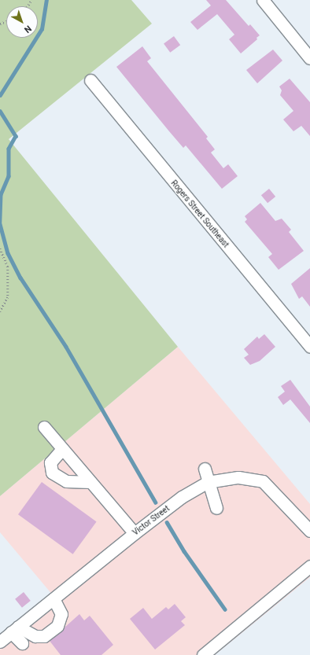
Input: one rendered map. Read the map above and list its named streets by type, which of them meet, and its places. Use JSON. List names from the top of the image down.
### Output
{
  "streets": {
    "street": ["Rogers Street Southeast", "Victor Street"]
  },
  "north": "bottom right"
}
